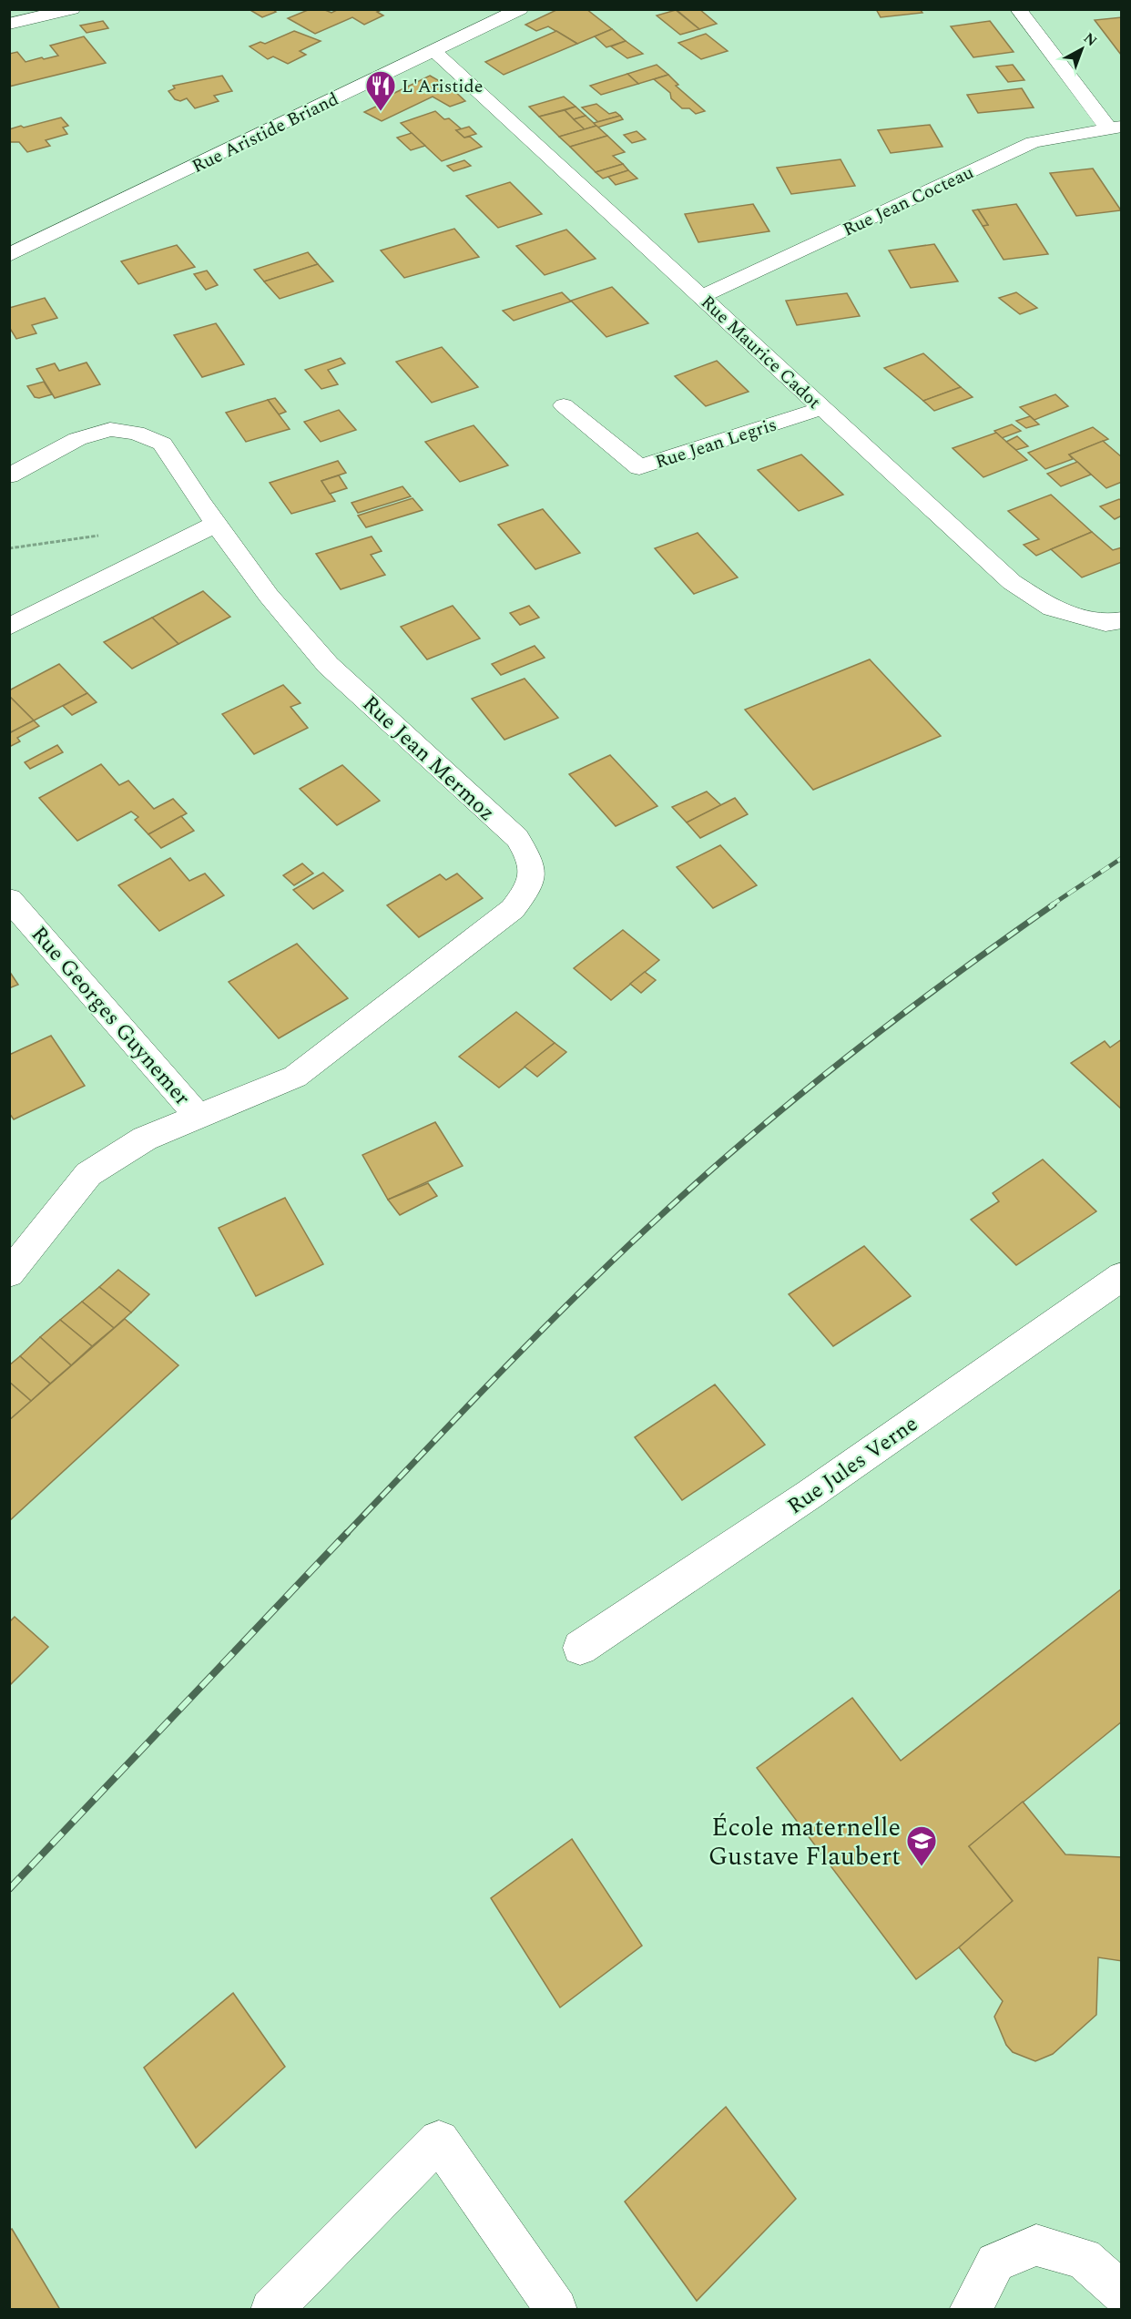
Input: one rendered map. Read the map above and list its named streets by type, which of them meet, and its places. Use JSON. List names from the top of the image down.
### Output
{
  "streets": {
    "street": [
      "Rue Aristide Briand",
      "Rue Jean Cocteau",
      "Rue Maurice Cadot",
      "Rue Jean Legris",
      "Rue Jean Mermoz",
      "Rue Georges Guynemer",
      "Rue Jules Verne"
    ]
  },
  "crossings": [
    ["Rue Aristide Briand", "Rue Maurice Cadot"],
    ["Rue Jean Cocteau", "Rue Maurice Cadot"],
    ["Rue Maurice Cadot", "Rue Jean Legris"],
    ["Rue Jean Mermoz", "Rue Georges Guynemer"]
  ],
  "places": {
    "restaurant": ["L'Aristide"],
    "school or university": ["École maternelle Gustave Flaubert"]
  },
  "north": "top right"
}
